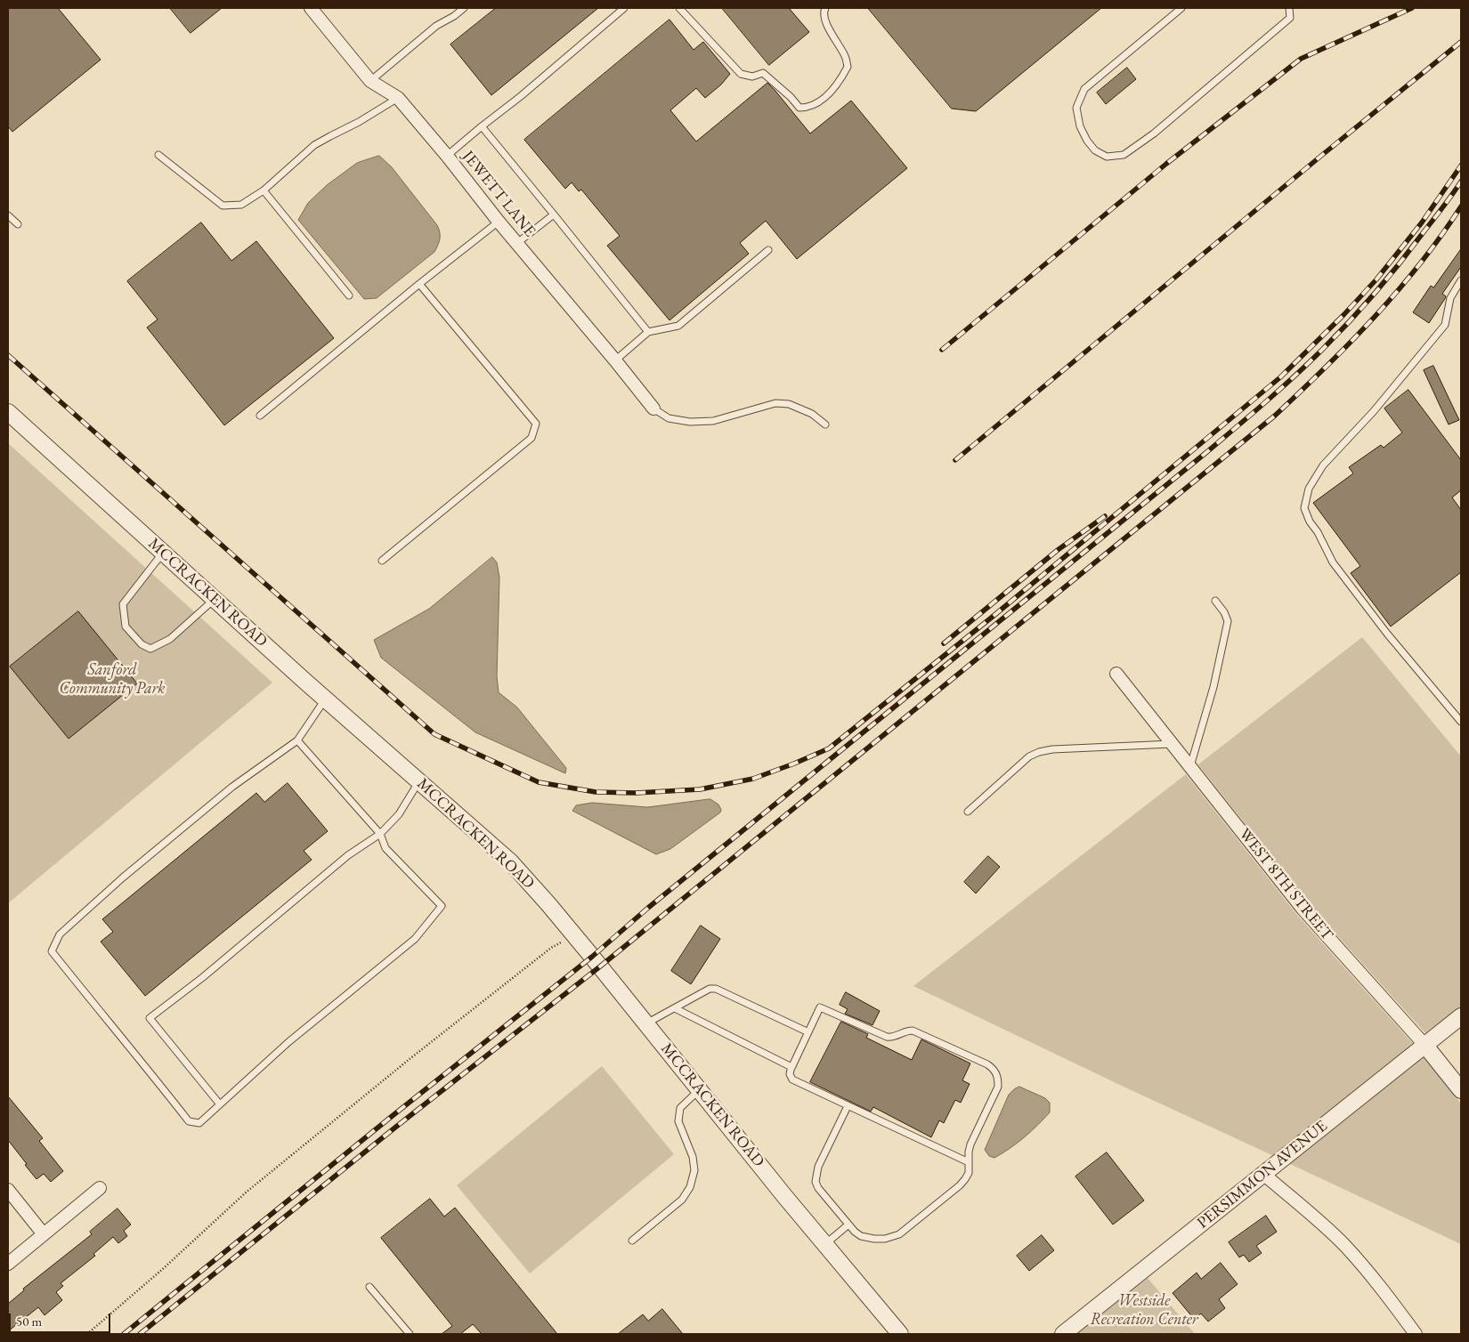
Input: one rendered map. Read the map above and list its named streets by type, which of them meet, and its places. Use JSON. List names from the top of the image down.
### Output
{
  "streets": {
    "street": [
      "JEWETT LANE",
      "MCCRACKEN ROAD",
      "WEST 8TH STREET",
      "PERSIMMON AVENUE"
    ]
  },
  "crossings": [
    ["WEST 8TH STREET", "PERSIMMON AVENUE"]
  ],
  "parks": ["Sanford Community Park", "Westside Recreation Center"],
  "scale_bar": "50 m"
}
